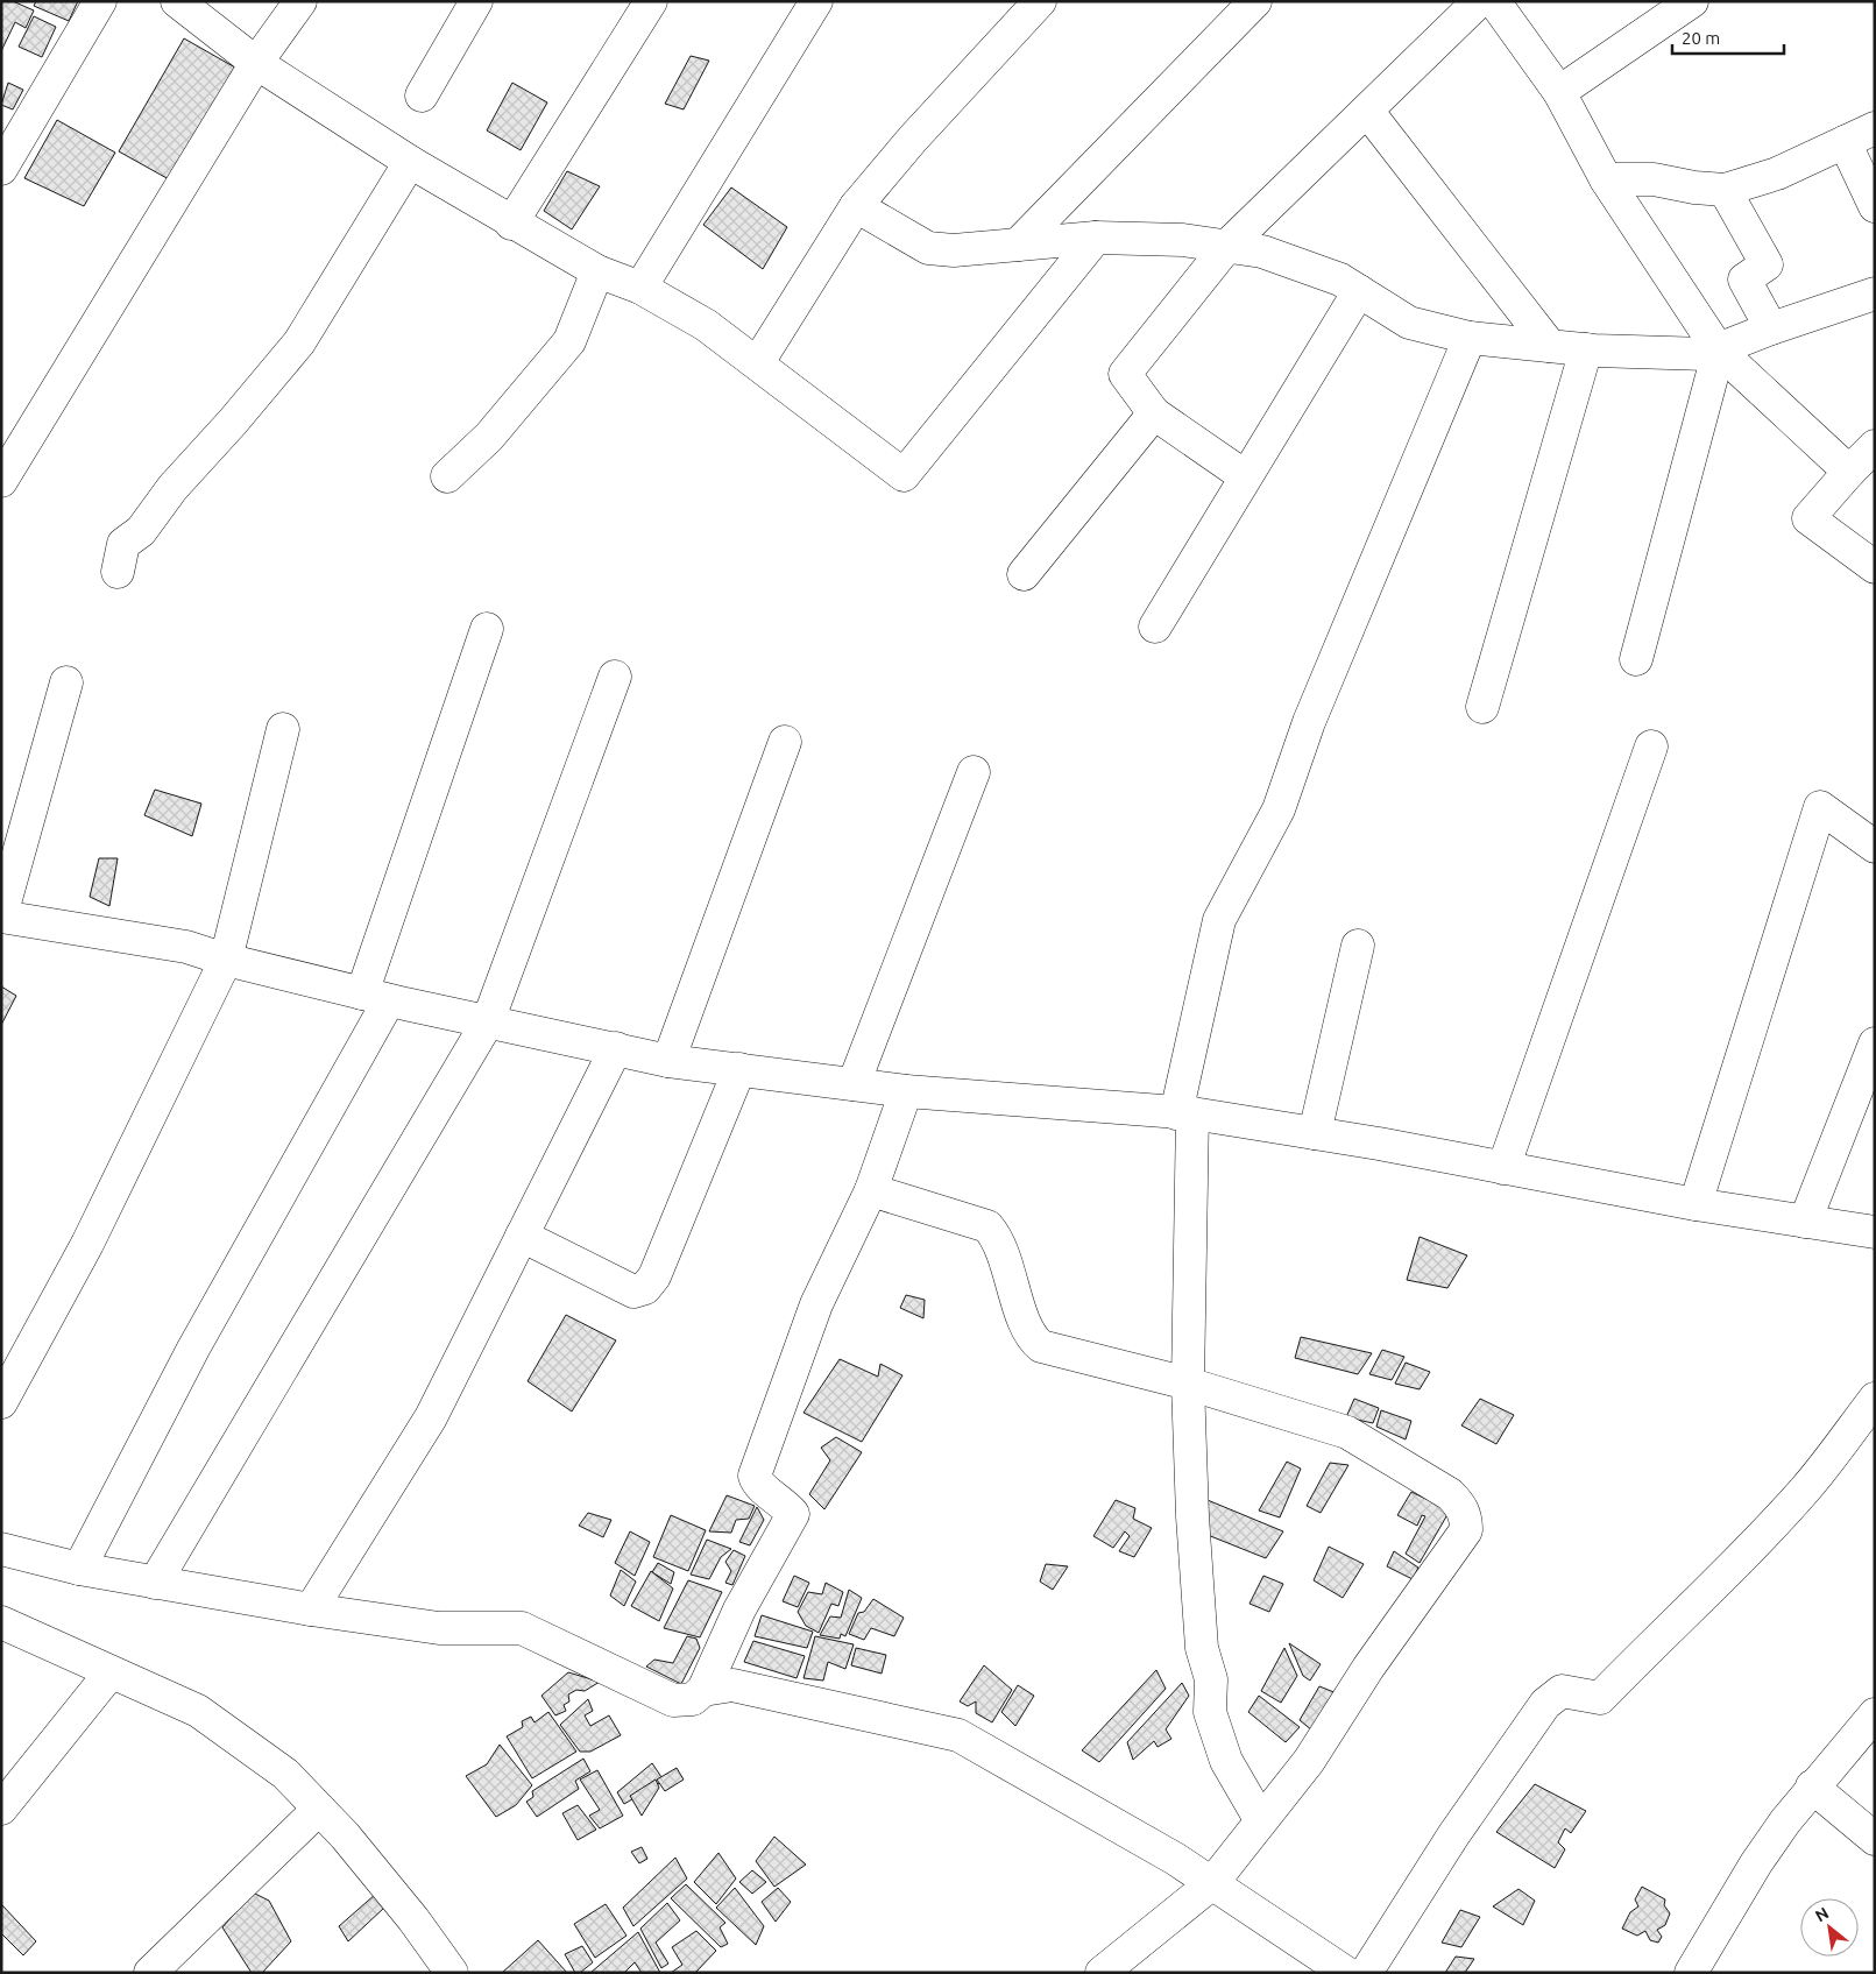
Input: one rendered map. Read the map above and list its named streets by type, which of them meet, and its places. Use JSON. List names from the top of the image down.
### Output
{
  "scale_bar": "20 m",
  "north": "top left"
}
